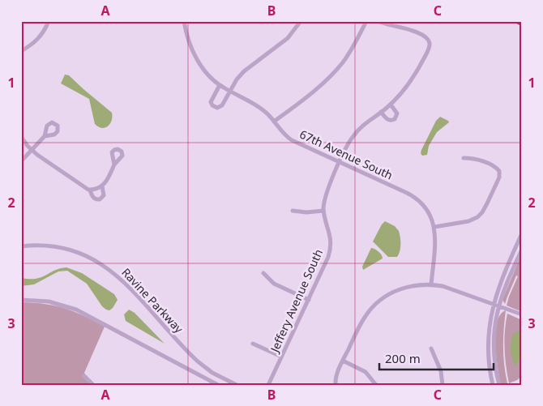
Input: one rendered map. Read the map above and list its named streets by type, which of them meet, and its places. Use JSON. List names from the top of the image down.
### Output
{
  "streets": {
    "street": ["67th Avenue South", "Ravine Parkway", "Jeffery Avenue South"]
  },
  "crossings": [
    ["67th Avenue South", "Jeffery Avenue South"]
  ],
  "scale_bar": "200 m",
  "grid": {
    "columns": ["A", "B", "C"],
    "rows": ["1", "2", "3"]
  }
}
